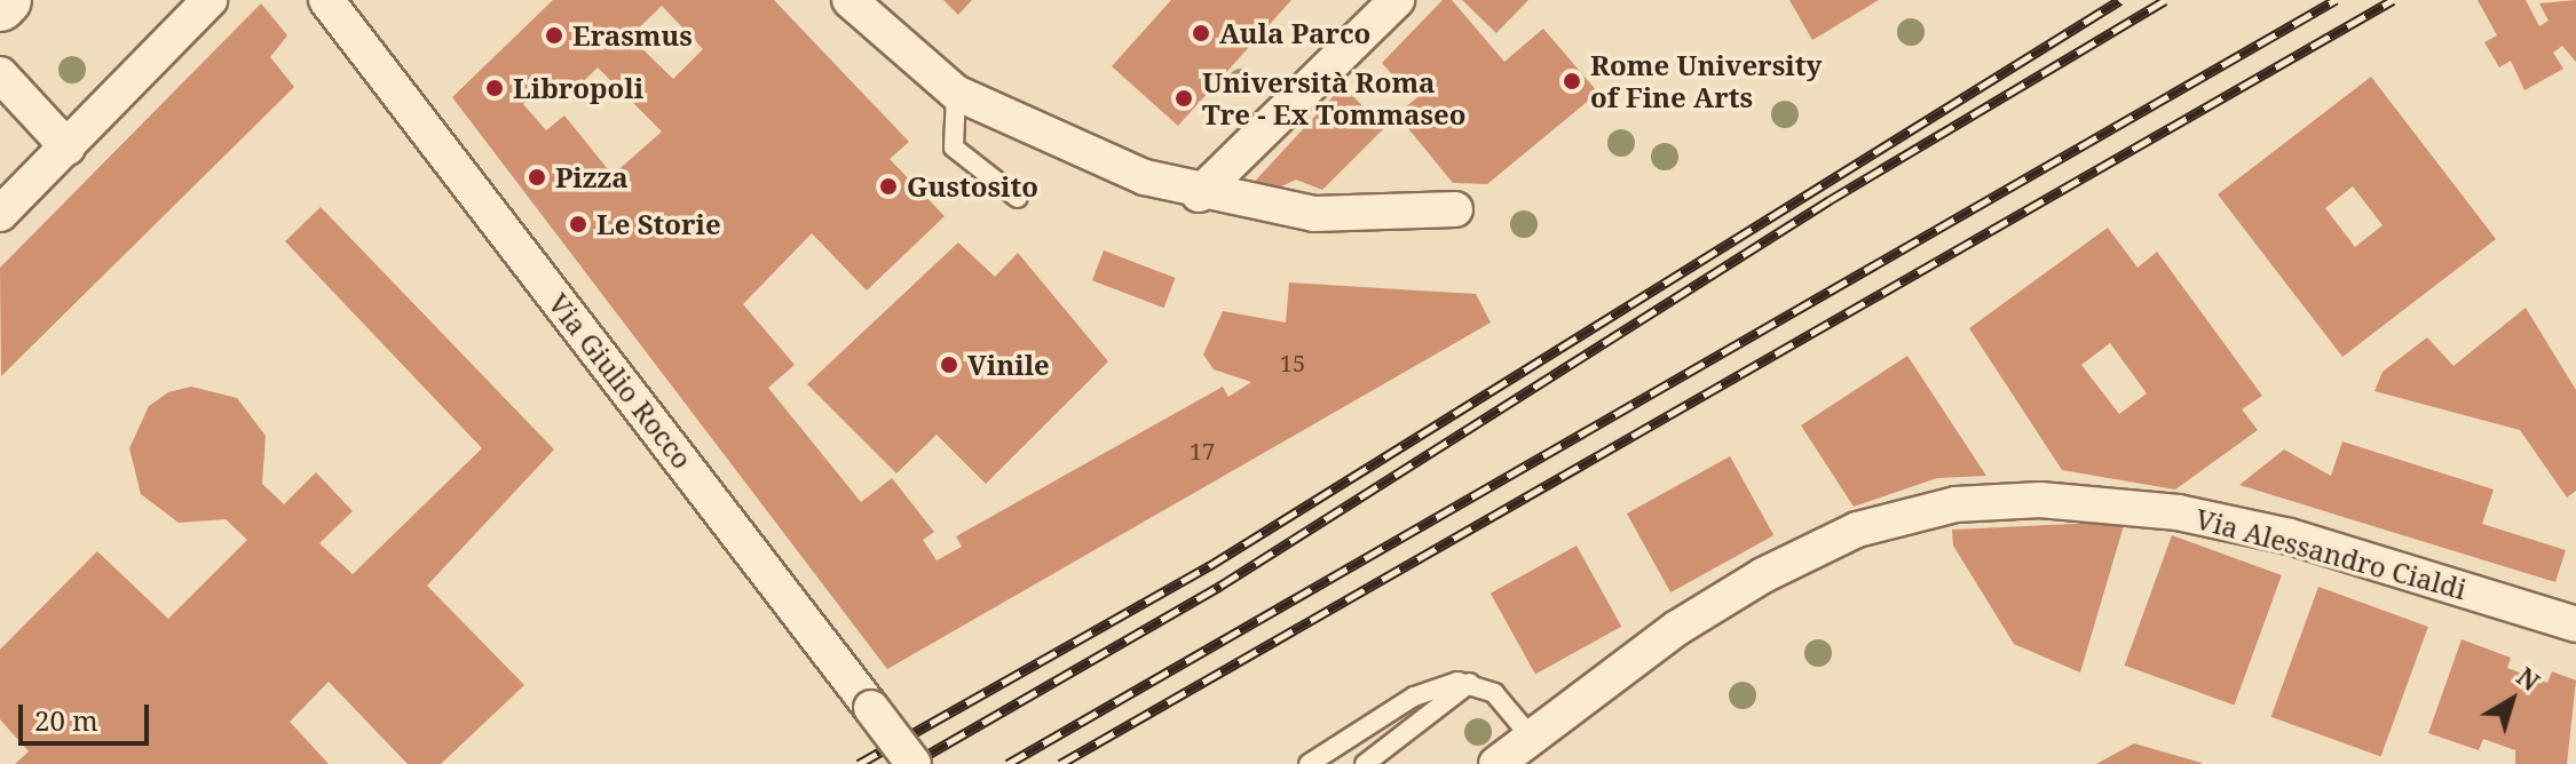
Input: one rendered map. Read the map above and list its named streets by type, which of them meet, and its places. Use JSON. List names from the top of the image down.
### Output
{
  "streets": {
    "street": ["Via Giulio Rocco", "Via Alessandro Cialdi"]
  },
  "places": [
    "Aula Parco",
    "Erasmus",
    "Rome University of Fine Arts",
    "Libropoli",
    "Università Roma Tre - Ex Tommaseo",
    "Pizza",
    "Gustosito",
    "Le Storie",
    "Vinile"
  ],
  "house_numbers": ["15", "17"],
  "scale_bar": "20 m",
  "north": "top right"
}
